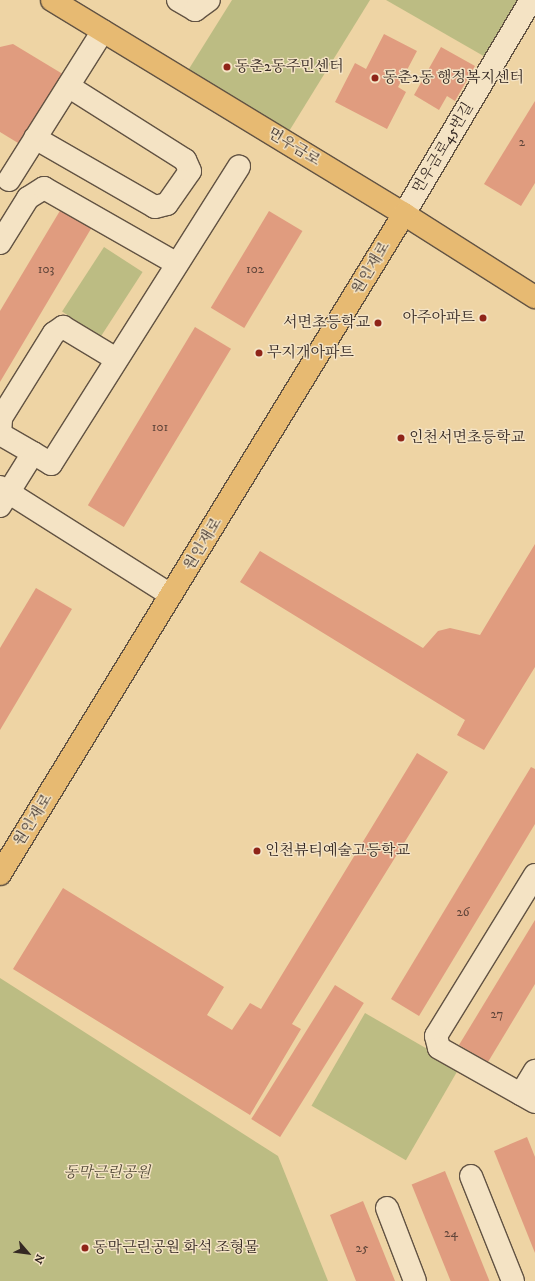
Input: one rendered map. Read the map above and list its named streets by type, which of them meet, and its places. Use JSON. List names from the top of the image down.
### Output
{
  "streets": {
    "main road": ["먼우금로", "원인재로"],
    "street": ["먼우금로45번길"]
  },
  "crossings": [
    ["먼우금로", "먼우금로45번길"],
    ["먼우금로", "원인재로"],
    ["먼우금로45번길", "원인재로"]
  ],
  "parks": ["동막근린공원"],
  "places": [
    "동춘2동주민센터",
    "동춘2동 행정복지센터",
    "아주아파트",
    "서면초등학교",
    "무지개아파트",
    "인천서면초등학교",
    "인천뷰티예술고등학교",
    "동막근린공원 화석 조형물"
  ],
  "house_numbers": [
    "2",
    "103",
    "102",
    "101",
    "26",
    "27",
    "24",
    "25"
  ],
  "north": "bottom right"
}
